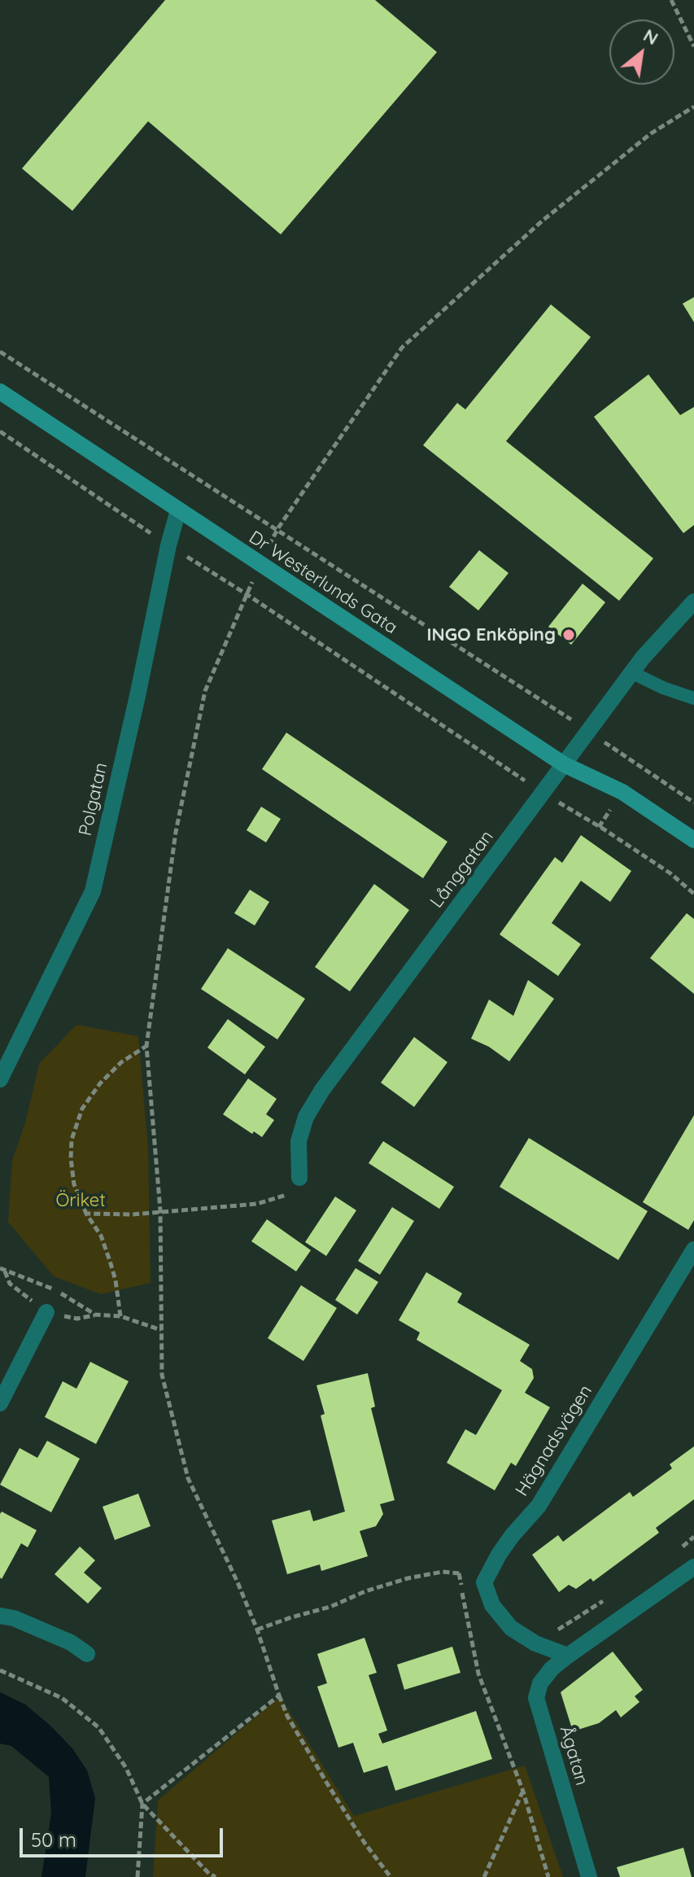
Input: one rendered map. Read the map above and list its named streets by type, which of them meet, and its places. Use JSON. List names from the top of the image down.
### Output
{
  "streets": {
    "main road": ["Dr Westerlunds Gata"],
    "street": [
      "Polgatan",
      "Långgatan",
      "Hägnadsvägen",
      "Ågatan"
    ]
  },
  "crossings": [
    ["Dr Westerlunds Gata", "Polgatan"],
    ["Dr Westerlunds Gata", "Långgatan"]
  ],
  "parks": ["Öriket"],
  "places": ["INGO Enköping"],
  "scale_bar": "50 m",
  "north": "top right"
}
